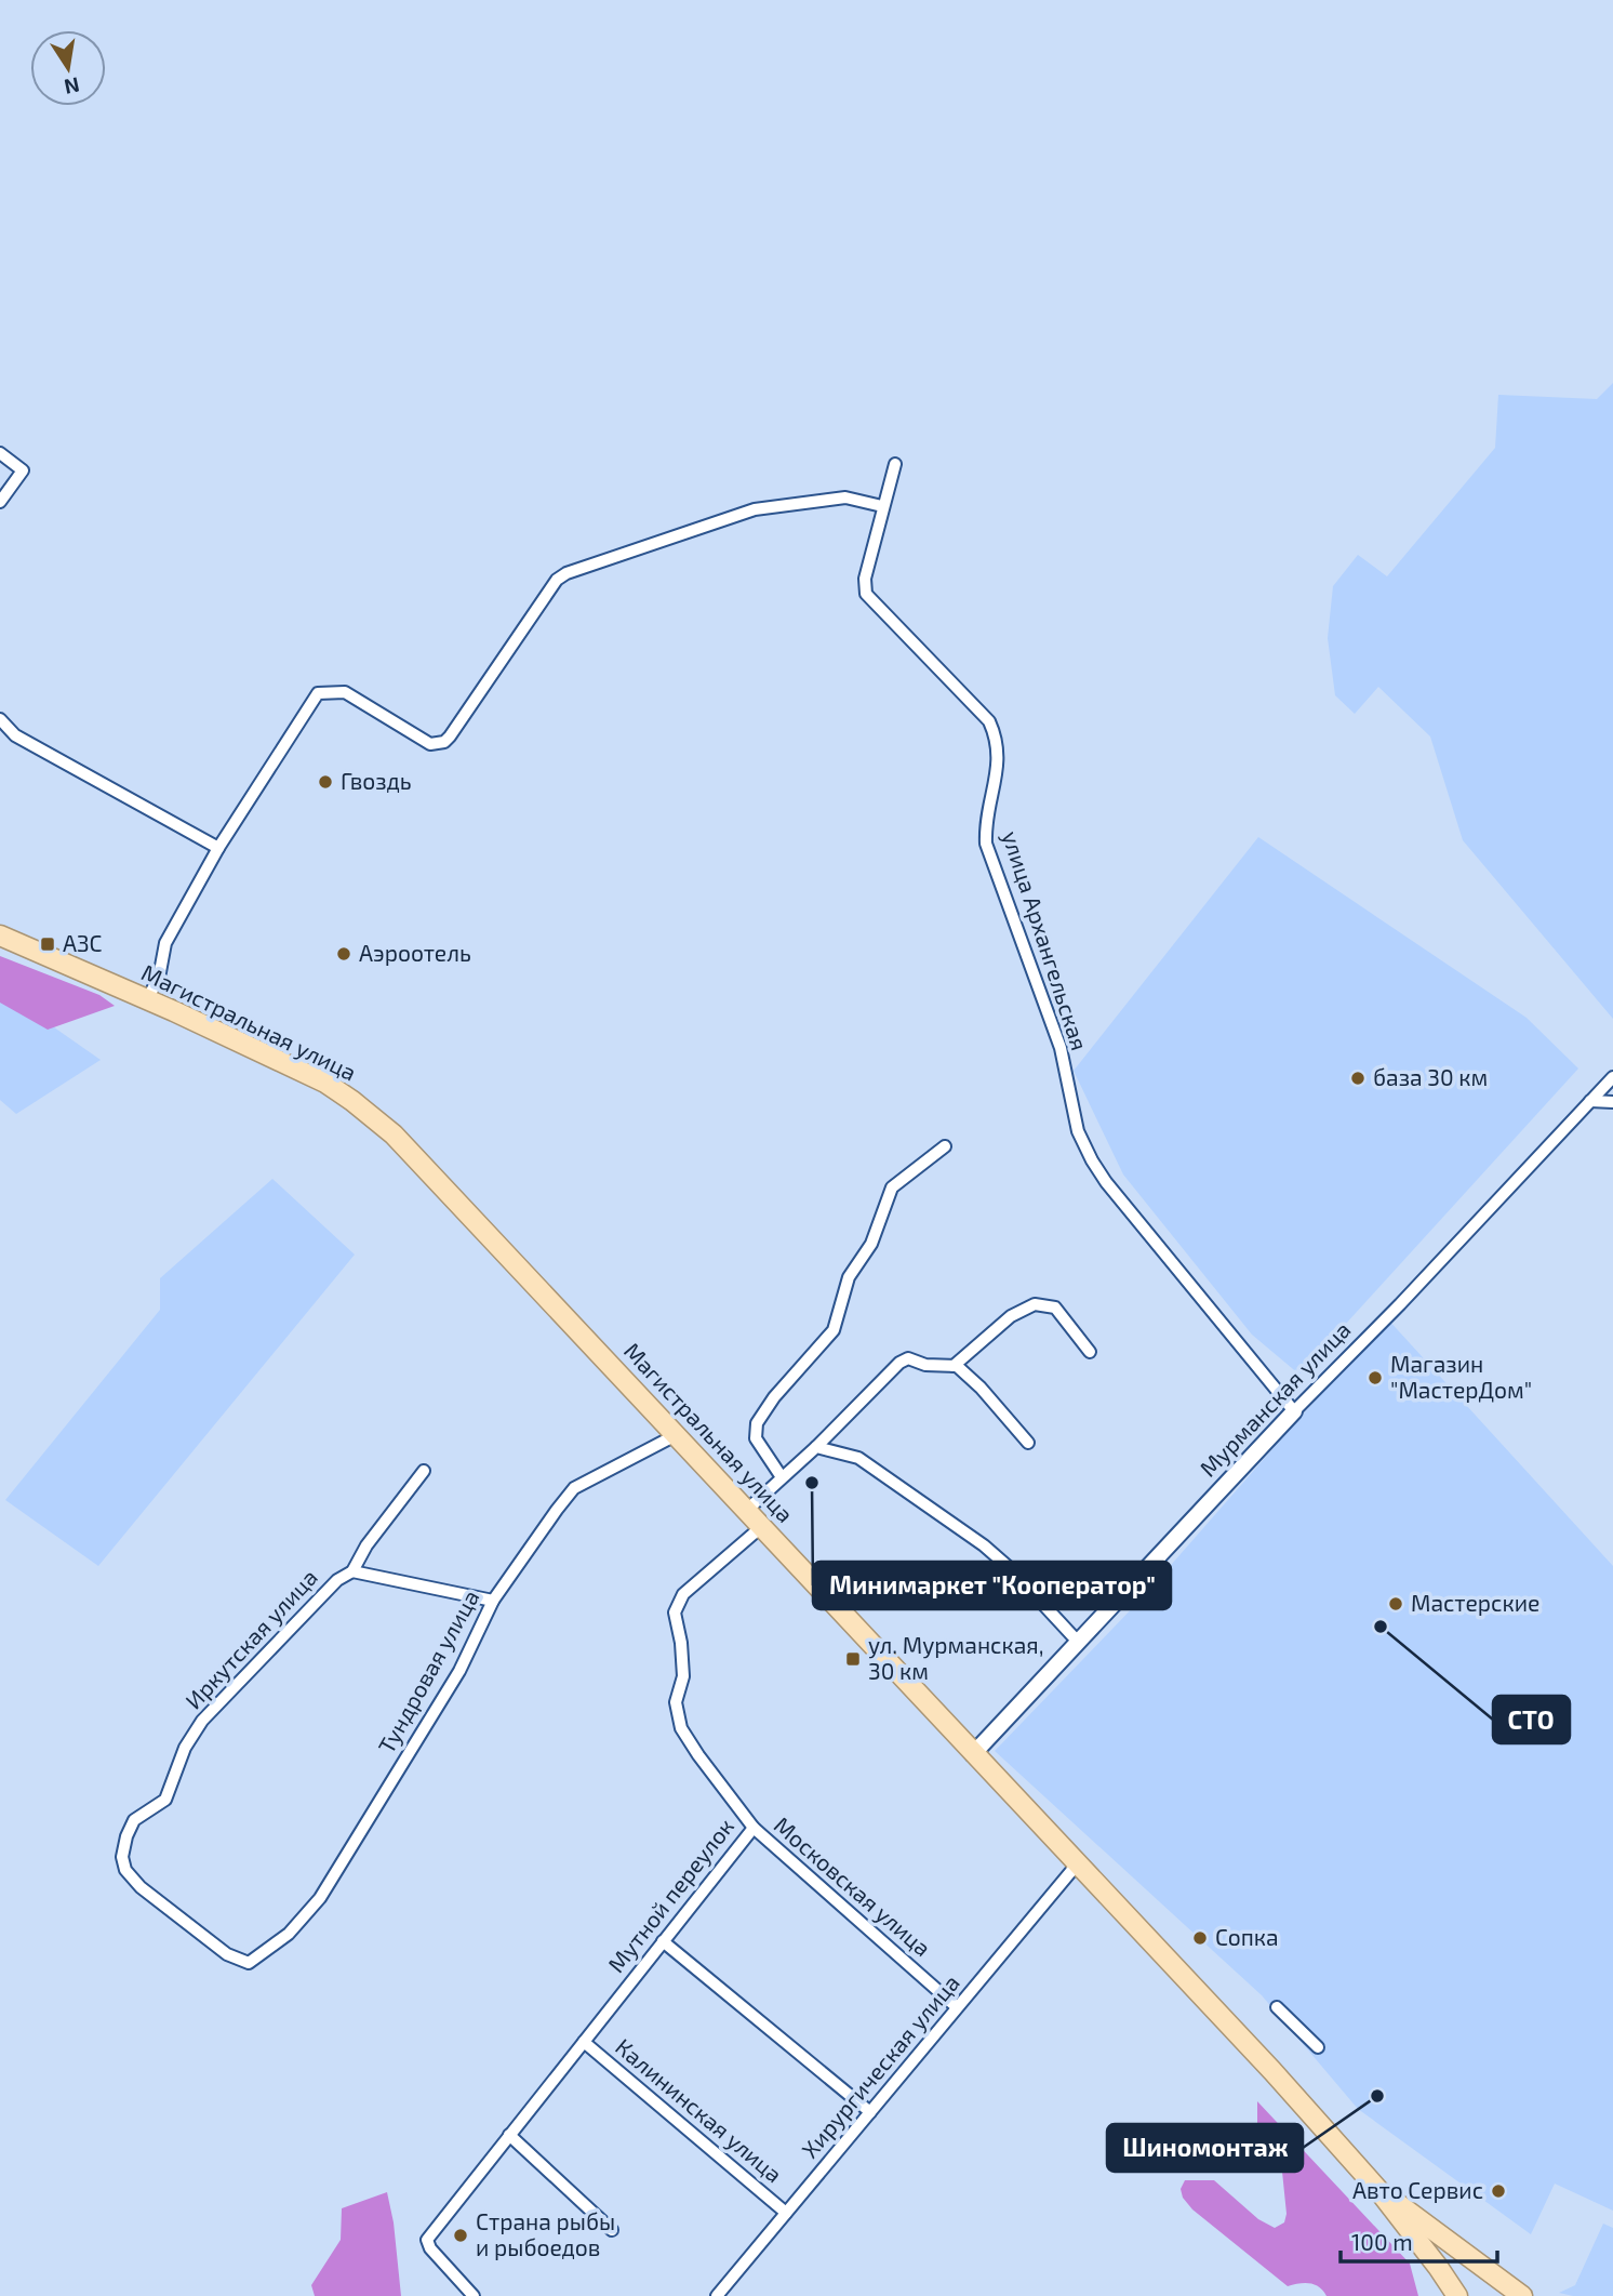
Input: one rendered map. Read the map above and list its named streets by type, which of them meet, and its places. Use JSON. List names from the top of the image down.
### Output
{
  "streets": {
    "main road": ["Магистральная улица"],
    "street": [
      "улица Архангельская",
      "Мурманская улица",
      "Иркутская улица",
      "Тундровая улица",
      "Московская улица",
      "Мутной переулок",
      "Хирургическая улица",
      "Калининская улица"
    ]
  },
  "crossings": [
    ["улица Архангельская", "Мурманская улица"],
    ["Магистральная улица", "Мурманская улица"],
    ["Магистральная улица", "Тундровая улица"],
    ["Магистральная улица", "Мутной переулок"],
    ["Магистральная улица", "Хирургическая улица"],
    ["Иркутская улица", "Тундровая улица"],
    ["Московская улица", "Мутной переулок"],
    ["Московская улица", "Хирургическая улица"],
    ["Мутной переулок", "Калининская улица"],
    ["Хирургическая улица", "Калининская улица"]
  ],
  "places": {
    "other": [
      "Гвоздь",
      "Аэроотель",
      "база 30 км",
      "Магазин \"МастерДом\"",
      "Минимаркет \"Кооператор\"",
      "Мастерские",
      "СТО",
      "Сопка",
      "Шиномонтаж",
      "Авто Сервис",
      "Страна рыбы и рыбоедов"
    ],
    "transit": ["АЗС", "ул. Мурманская, 30 км"]
  },
  "scale_bar": "100 m",
  "north": "bottom"
}
